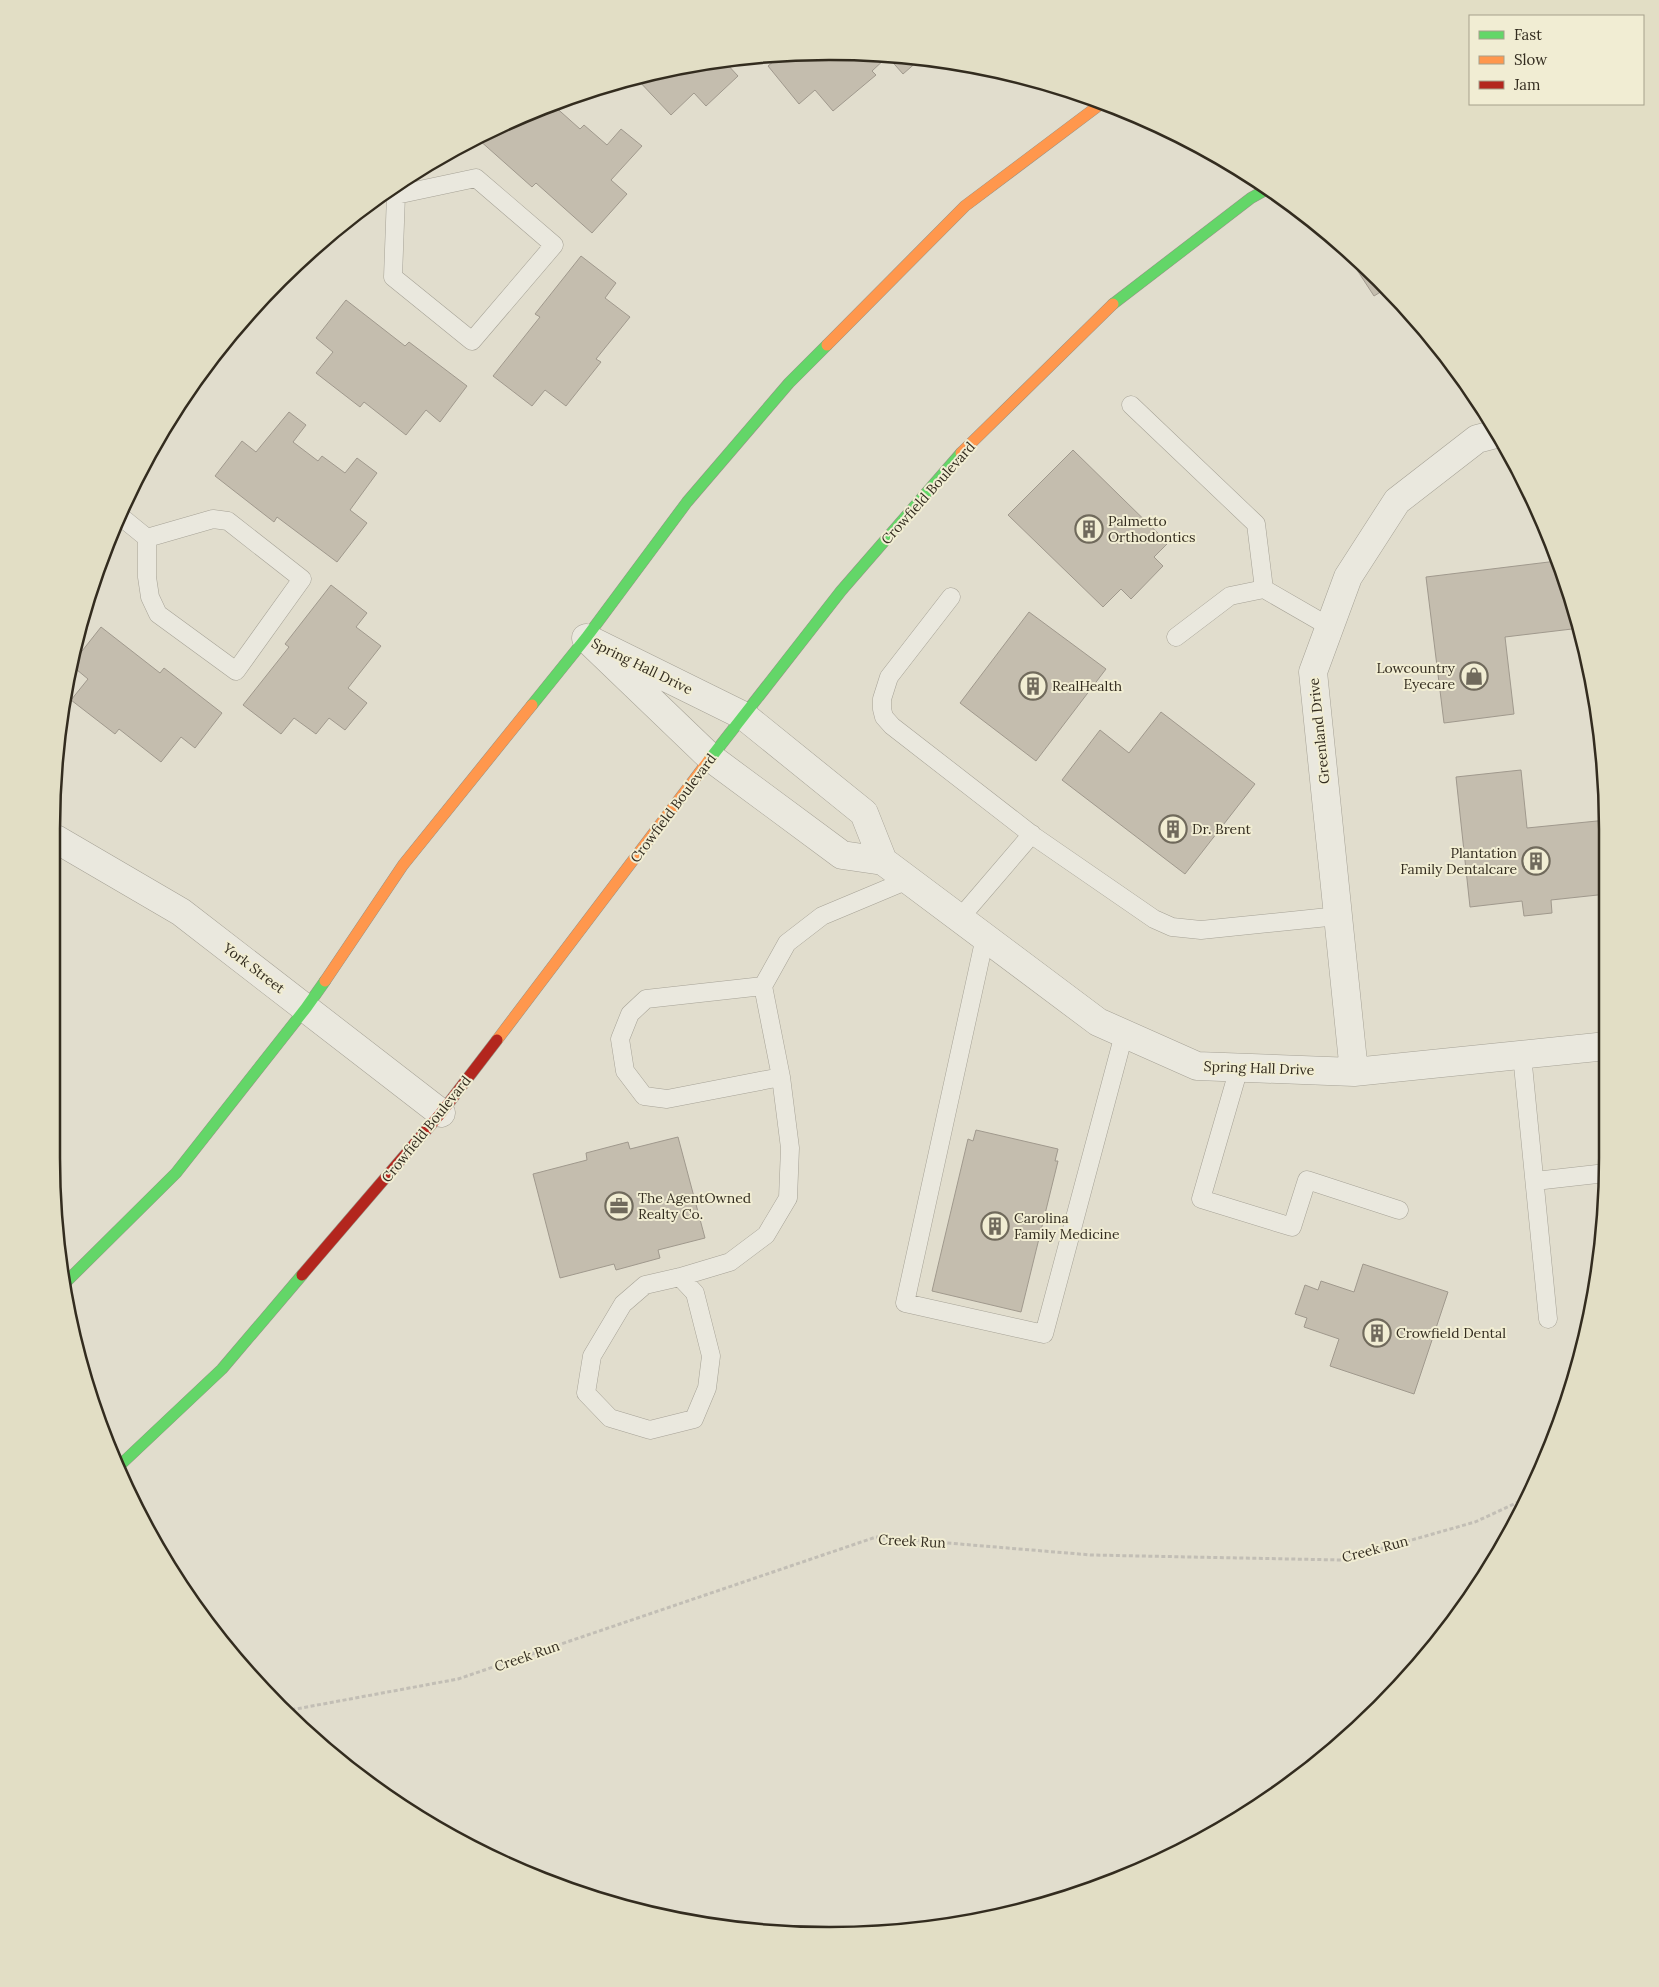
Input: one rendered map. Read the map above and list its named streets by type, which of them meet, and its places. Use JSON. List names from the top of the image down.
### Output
{
  "streets": {
    "main road": ["Crowfield Boulevard"],
    "street": ["Spring Hall Drive", "Greenland Drive", "York Street"],
    "path": ["Creek Run"]
  },
  "crossings": [
    ["Crowfield Boulevard", "Spring Hall Drive"],
    ["Crowfield Boulevard", "York Street"],
    ["Spring Hall Drive", "Greenland Drive"]
  ],
  "places": {
    "building": [
      "Palmetto Orthodontics",
      "RealHealth",
      "Dr. Brent",
      "Plantation Family Dentalcare",
      "Carolina Family Medicine",
      "Crowfield Dental"
    ],
    "shop": ["Lowcountry Eyecare"],
    "office": ["The AgentOwned Realty Co."]
  },
  "legend": ["Fast", "Slow", "Jam"]
}
